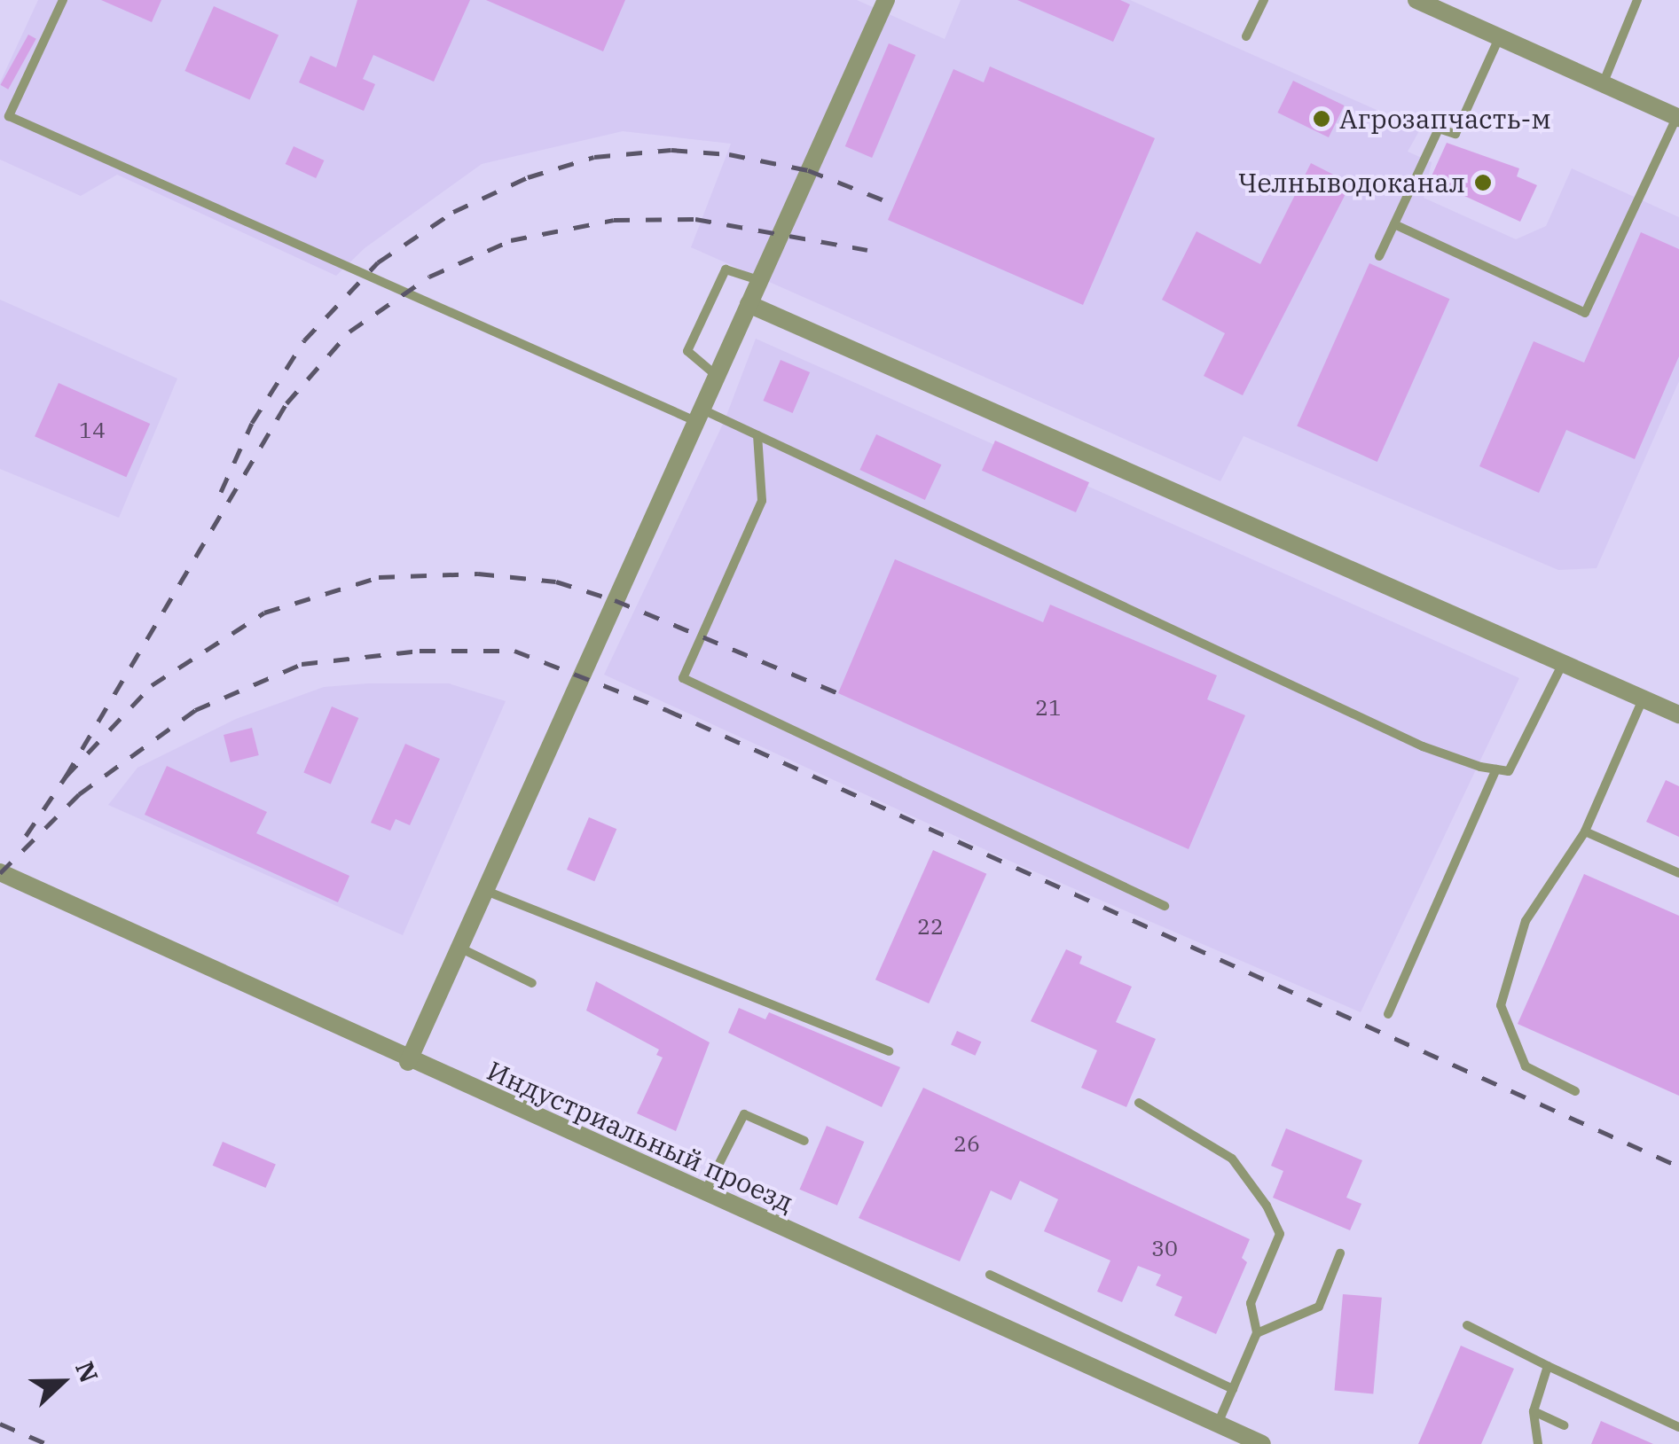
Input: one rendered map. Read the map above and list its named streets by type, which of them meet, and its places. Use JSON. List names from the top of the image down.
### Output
{
  "streets": {
    "street": ["Индустриальный проезд"]
  },
  "places": ["Агрозапчасть-м", "Челныводоканал"],
  "house_numbers": [
    "14",
    "21",
    "22",
    "26",
    "30"
  ],
  "north": "right"
}
